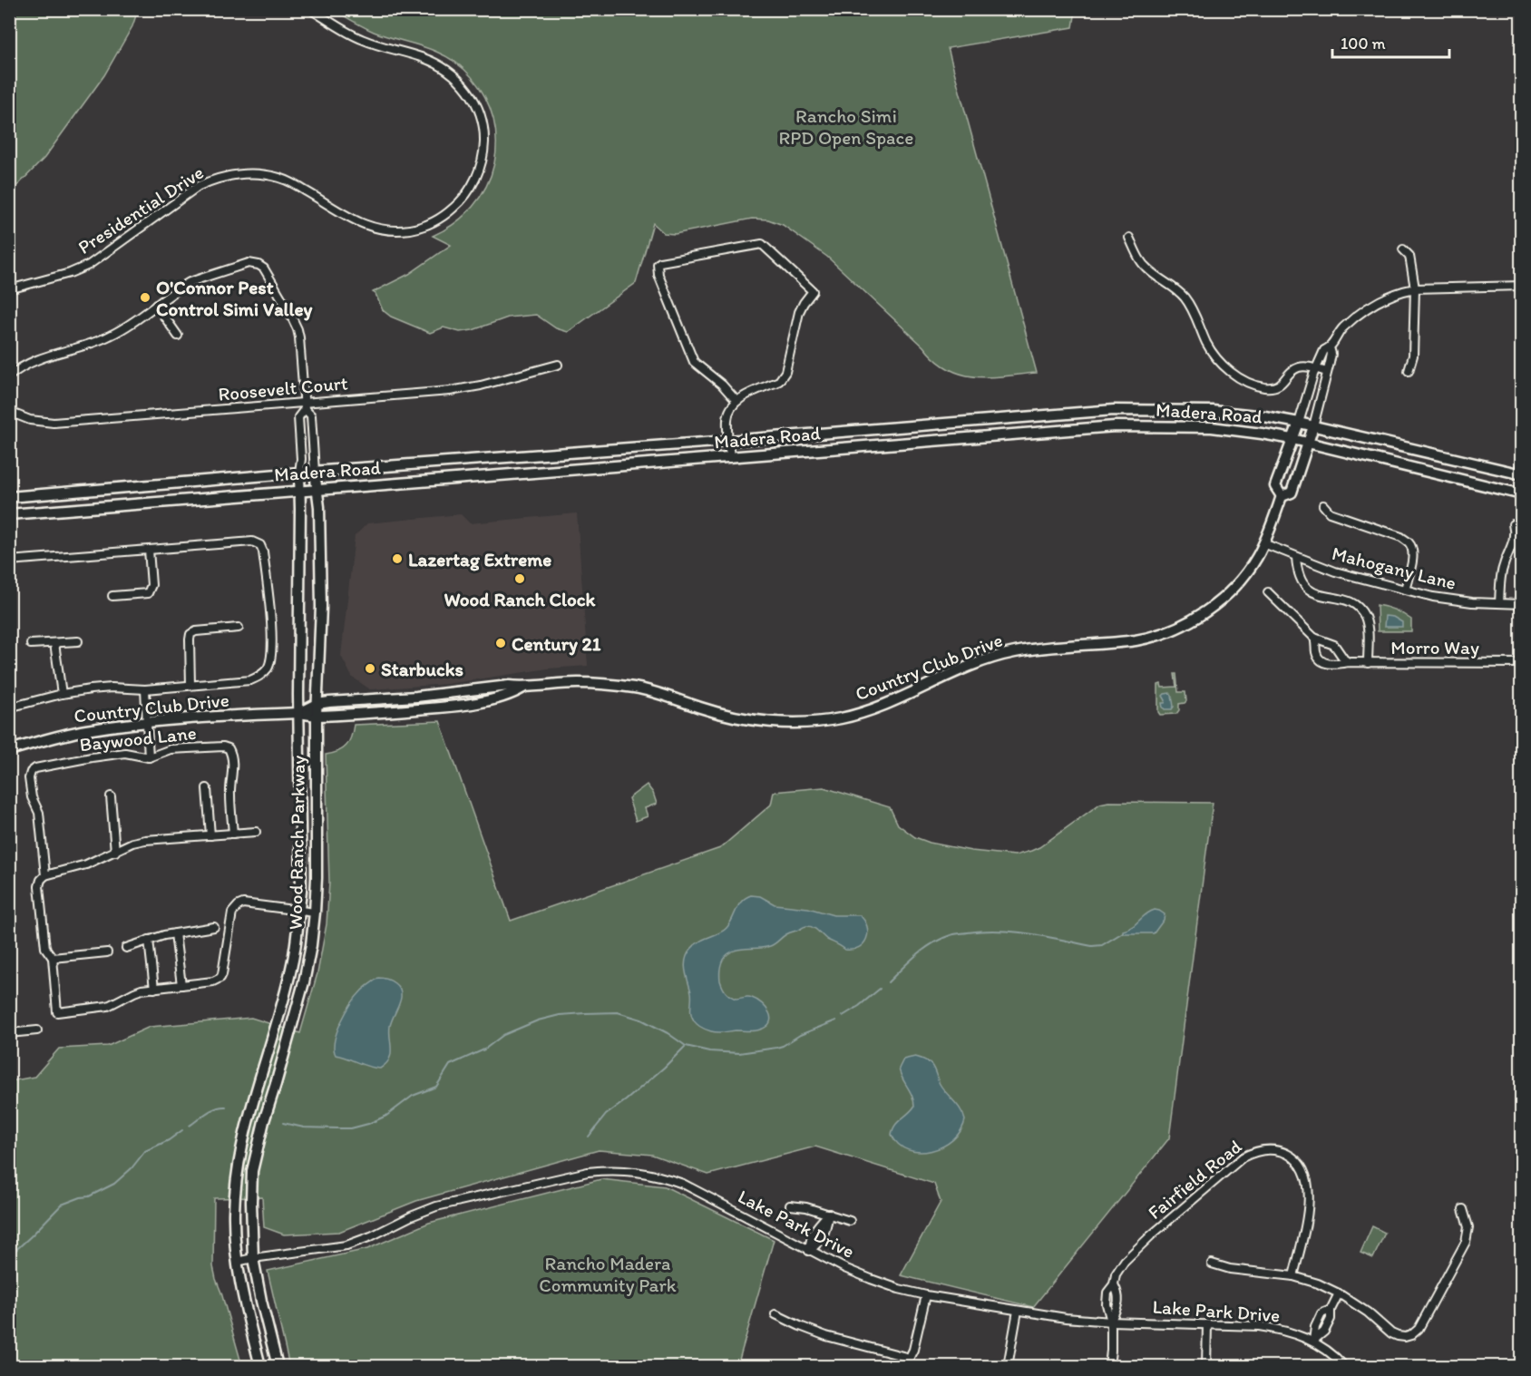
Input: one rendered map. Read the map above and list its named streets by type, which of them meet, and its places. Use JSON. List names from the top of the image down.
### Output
{
  "streets": {
    "main road": ["Madera Road", "Country Club Drive", "Wood Ranch Parkway"],
    "street": [
      "Presidential Drive",
      "Roosevelt Court",
      "Mahogany Lane",
      "Morro Way",
      "Baywood Lane",
      "Fairfield Road",
      "Lake Park Drive"
    ]
  },
  "crossings": [
    ["Roosevelt Court", "Wood Ranch Parkway"],
    ["Madera Road", "Wood Ranch Parkway"],
    ["Mahogany Lane", "Country Club Drive"],
    ["Country Club Drive", "Wood Ranch Parkway"],
    ["Wood Ranch Parkway", "Lake Park Drive"],
    ["Fairfield Road", "Lake Park Drive"]
  ],
  "parks": ["Rancho Simi RPD Open Space", "Rancho Madera Community Park"],
  "places": [
    "O'Connor Pest Control Simi Valley",
    "Lazertag Extreme",
    "Wood Ranch Clock",
    "Century 21",
    "Starbucks"
  ],
  "scale_bar": "100 m"
}
